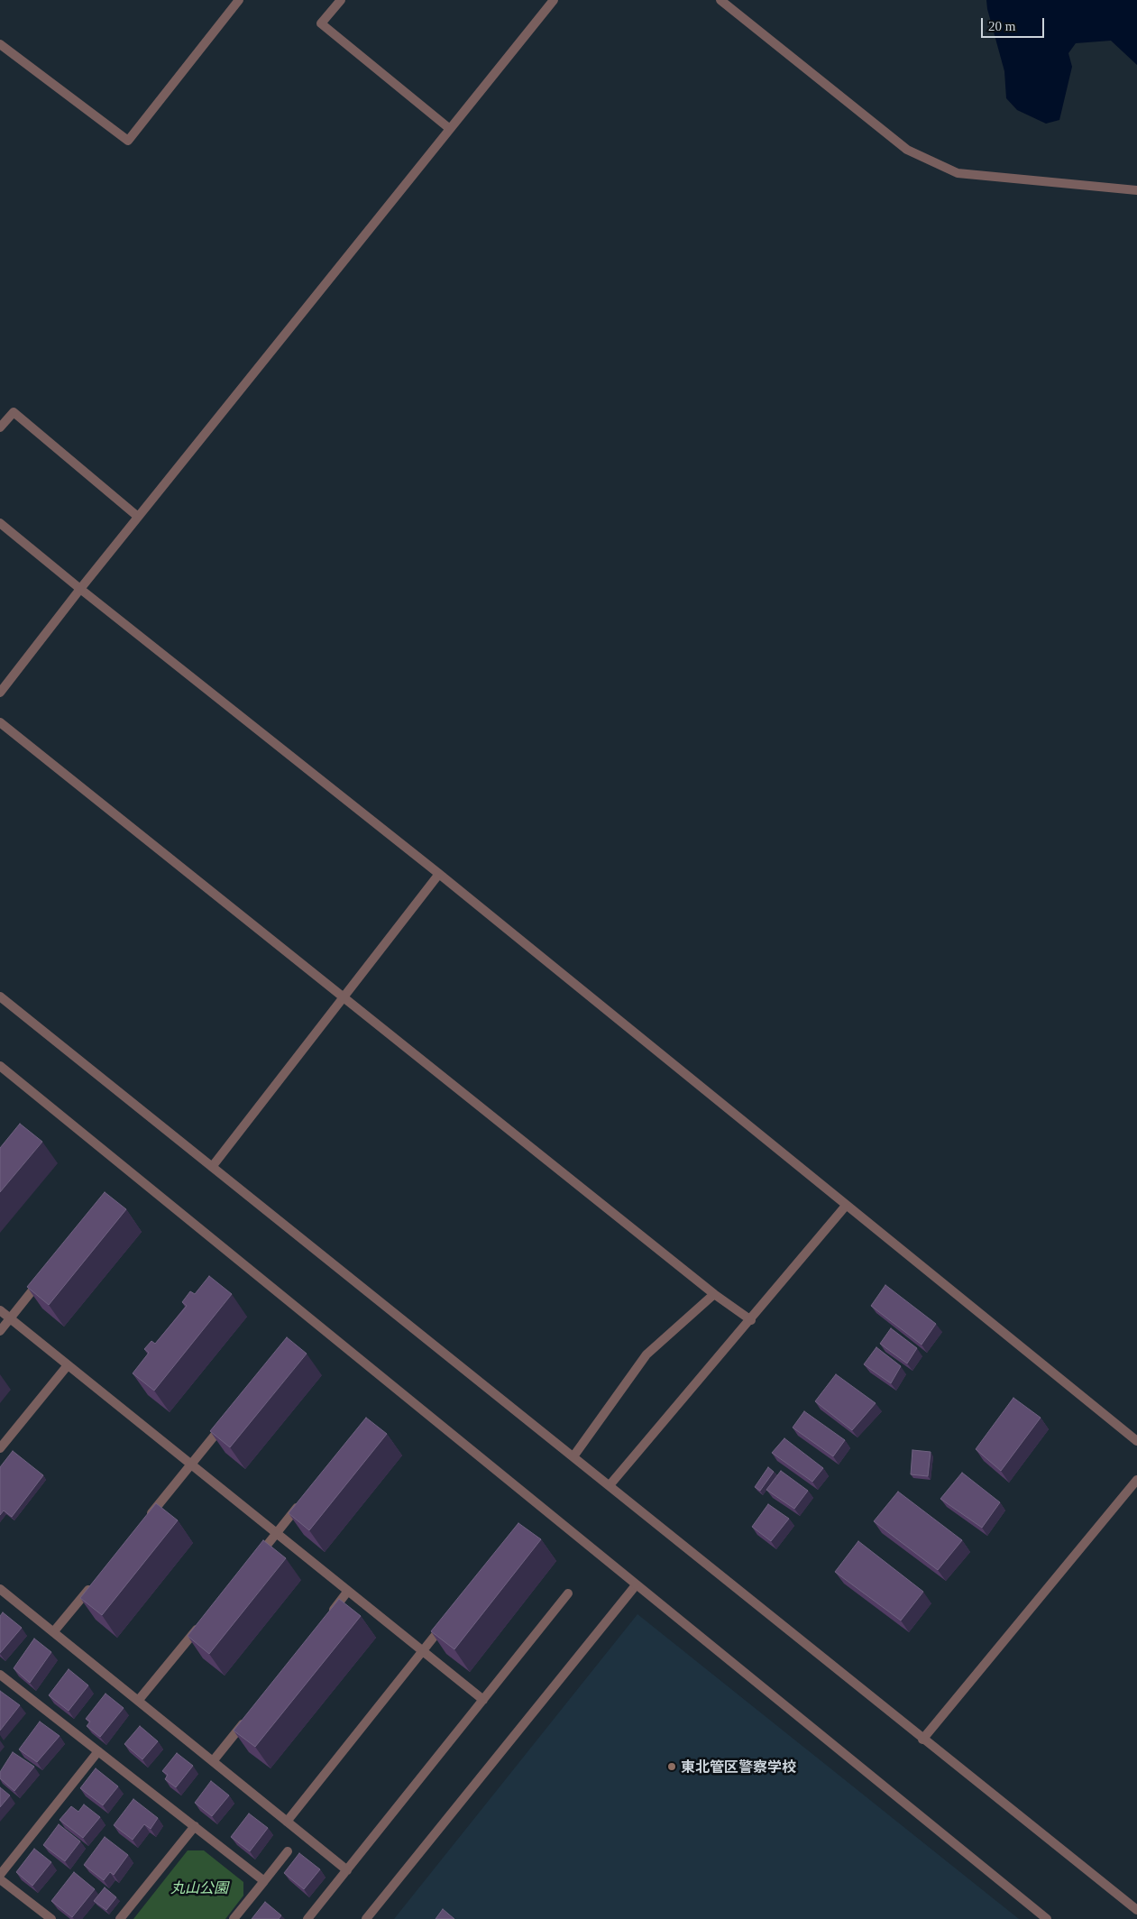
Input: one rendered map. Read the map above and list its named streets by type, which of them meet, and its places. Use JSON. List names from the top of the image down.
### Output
{
  "parks": ["丸山公園"],
  "places": ["東北管区警察学校"],
  "scale_bar": "20 m"
}
